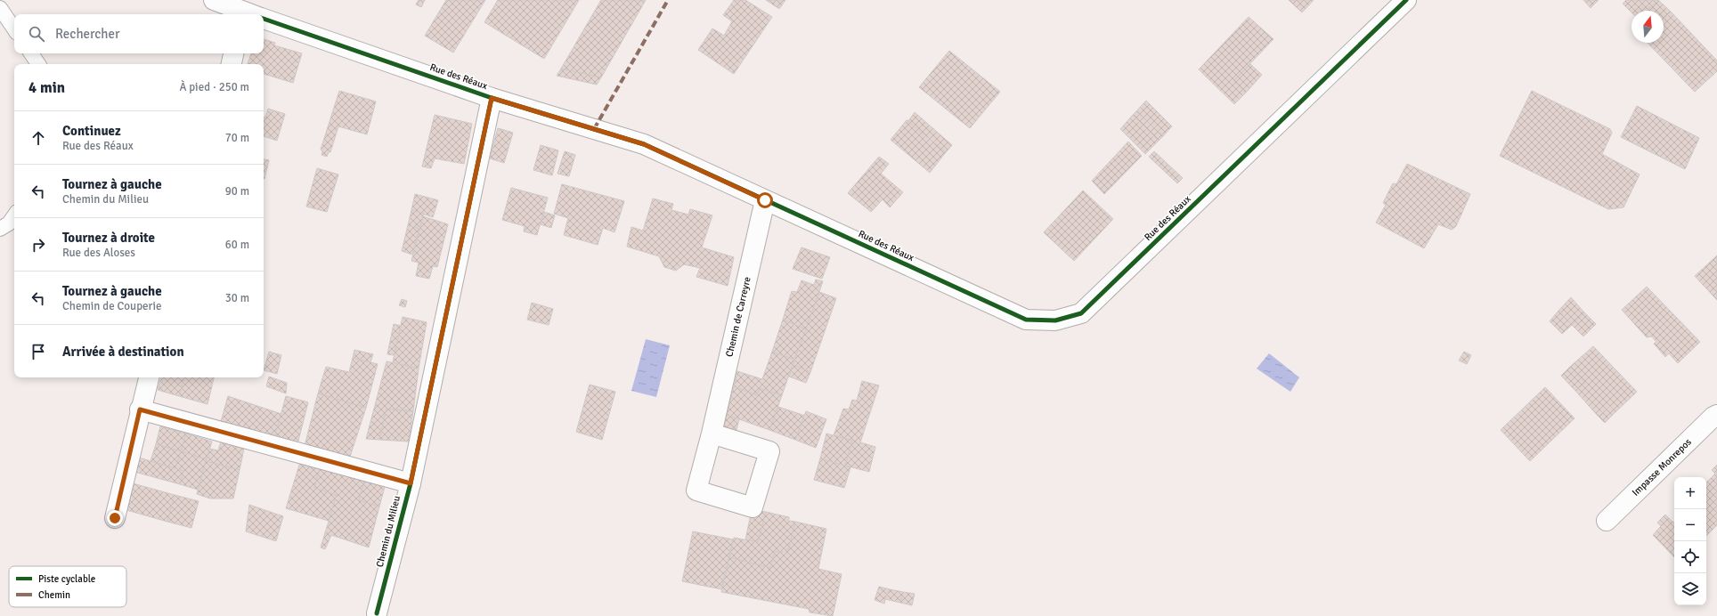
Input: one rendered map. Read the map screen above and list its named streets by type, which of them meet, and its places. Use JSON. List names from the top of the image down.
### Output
{
  "streets": {
    "street": [
      "Rue des Réaux",
      "Chemin de Carreyre",
      "Impasse Monrepos",
      "Chemin du Milieu"
    ]
  },
  "crossings": [
    ["Rue des Réaux", "Chemin de Carreyre"],
    ["Rue des Réaux", "Chemin du Milieu"]
  ],
  "legend": ["Piste cyclable", "Chemin"],
  "north": "top",
  "page": {
    "search": "Rechercher",
    "heading": ["4 min", "À pied · 250 m"],
    "list": [
      ["Continuez", "Rue des Réaux", "70 m"],
      ["Tournez à gauche", "Chemin du Milieu", "90 m"],
      ["Tournez à droite", "Rue des Aloses", "60 m"],
      ["Tournez à gauche", "Chemin de Couperie", "30 m"],
      "Arrivée à destination"
    ],
    "map_buttons": ["+", "−"]
  }
}
